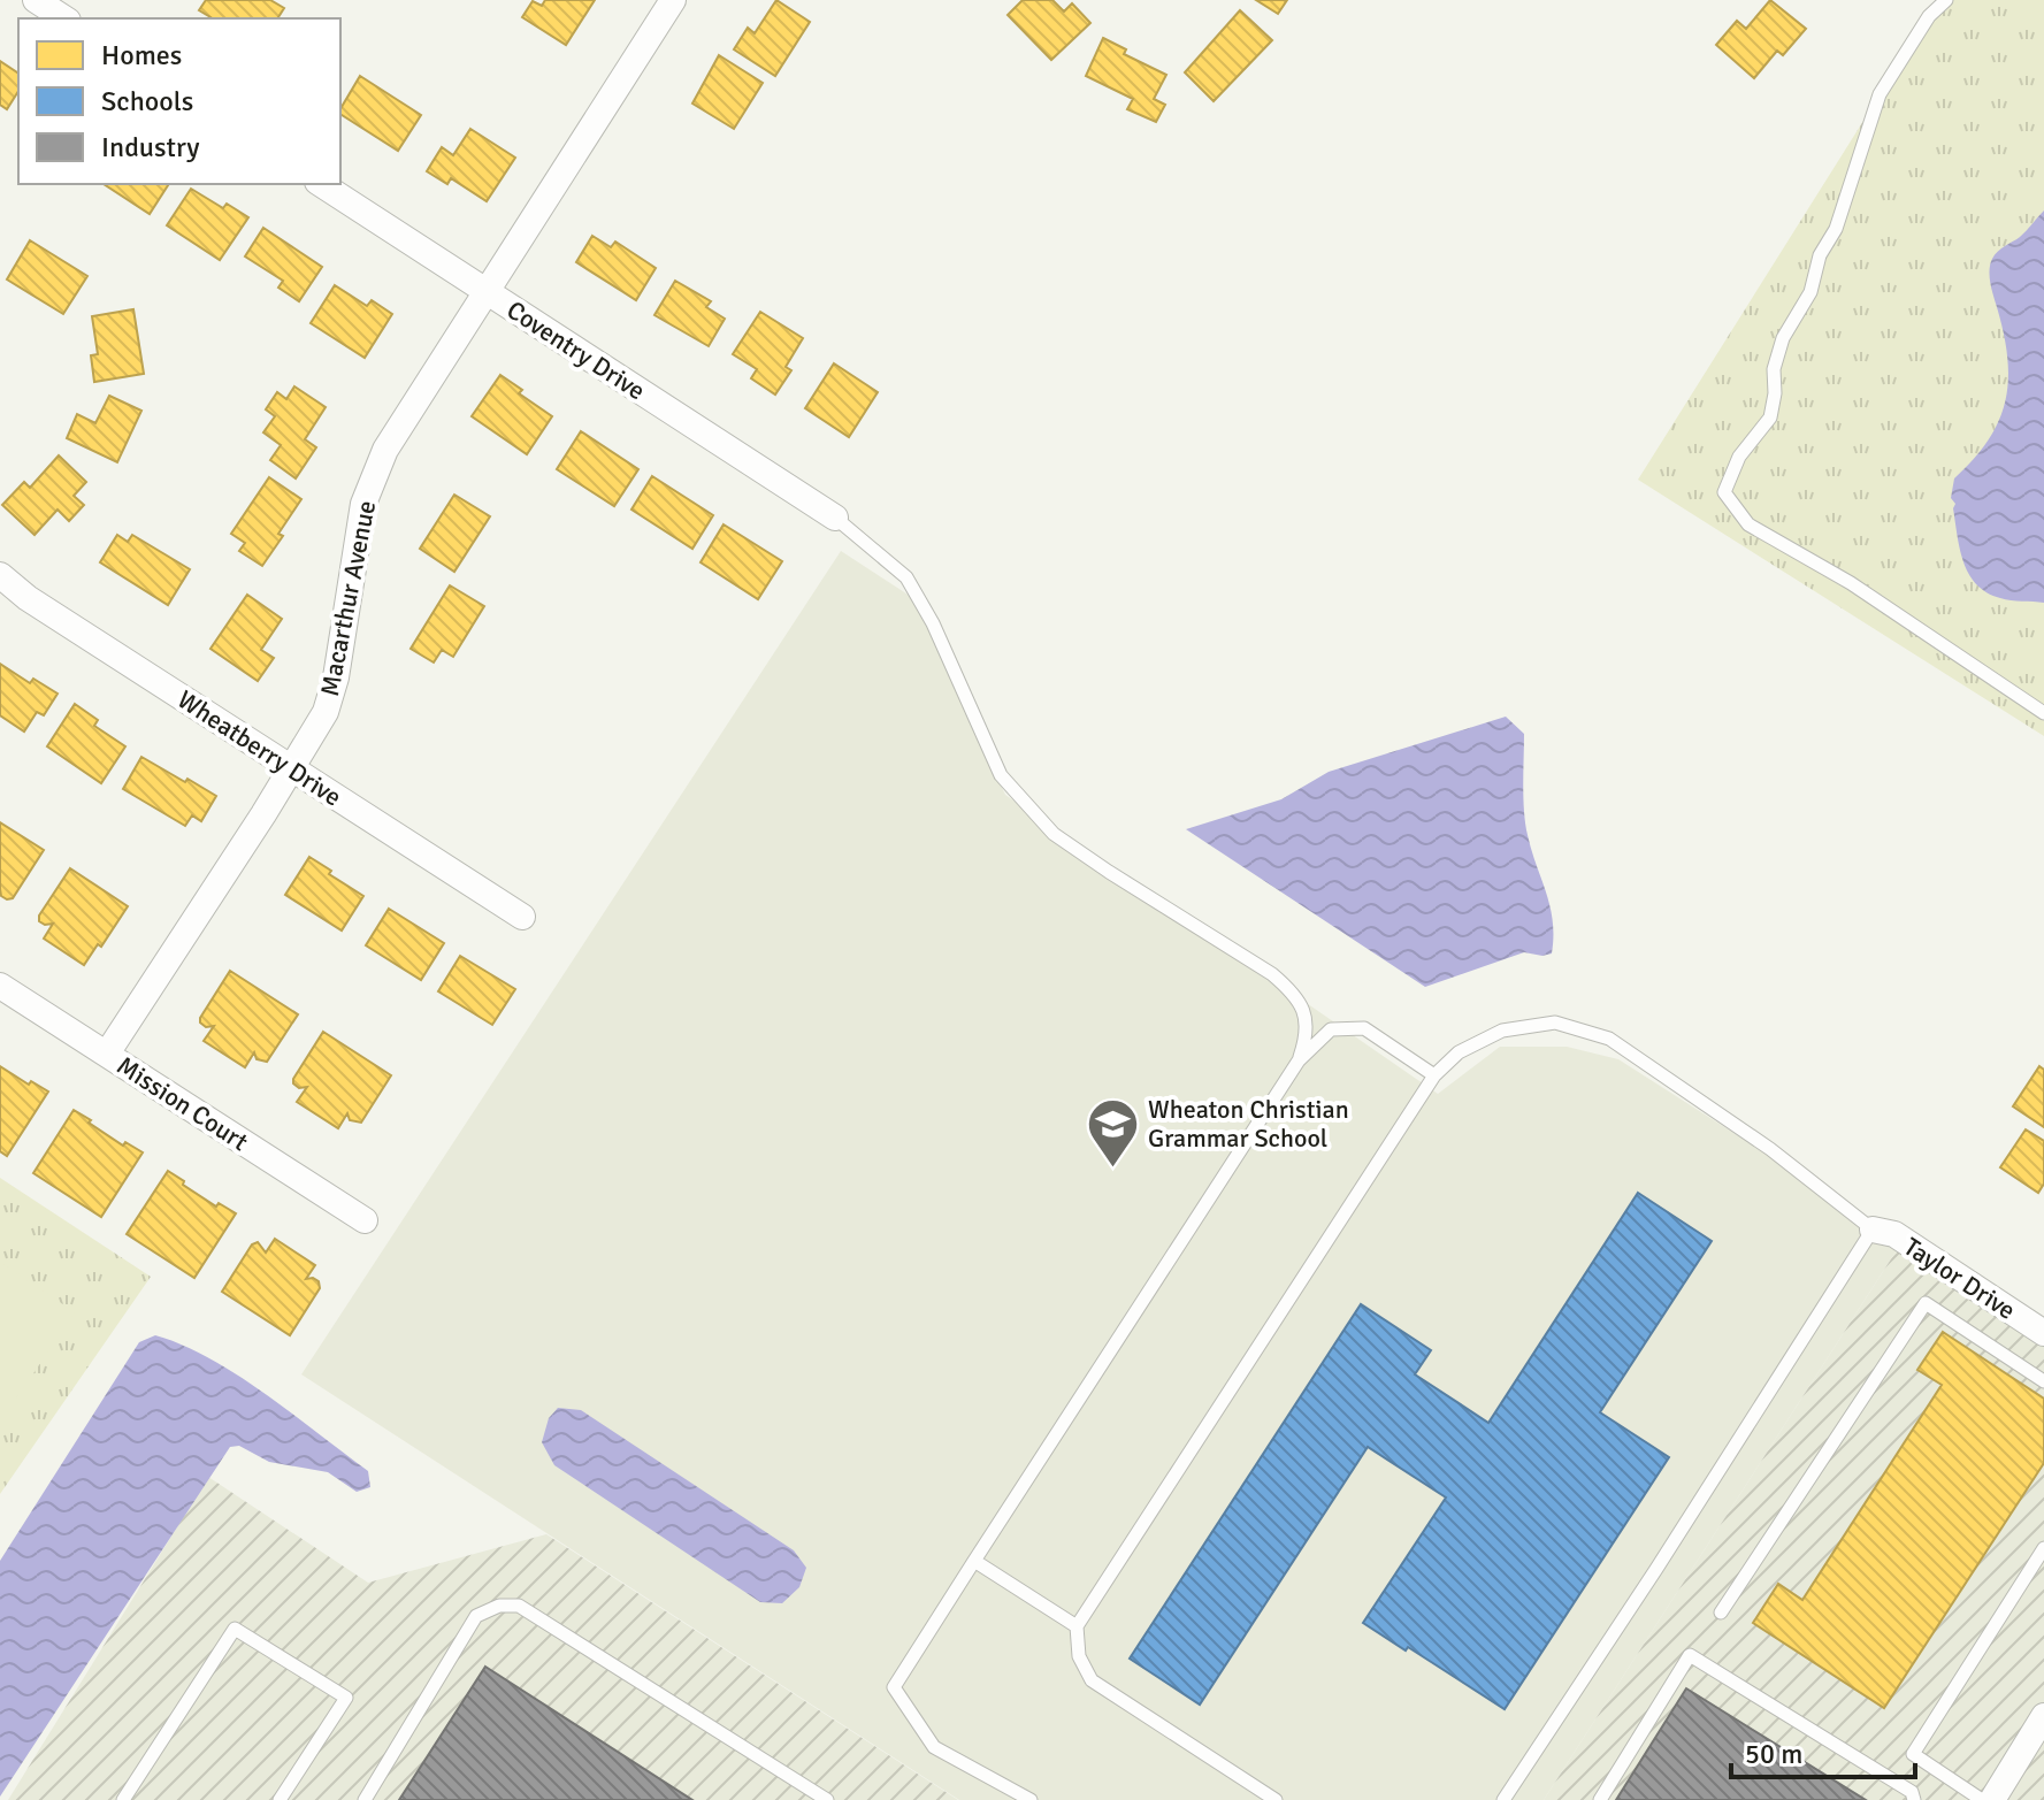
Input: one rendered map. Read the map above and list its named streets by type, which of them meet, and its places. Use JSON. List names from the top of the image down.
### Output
{
  "streets": {
    "street": [
      "Coventry Drive",
      "Macarthur Avenue",
      "Wheatberry Drive",
      "Mission Court",
      "Taylor Drive"
    ]
  },
  "crossings": [
    ["Coventry Drive", "Macarthur Avenue"],
    ["Macarthur Avenue", "Wheatberry Drive"],
    ["Macarthur Avenue", "Mission Court"]
  ],
  "places": {
    "school or university": ["Wheaton Christian Grammar School"]
  },
  "legend": ["Homes", "Schools", "Industry"],
  "scale_bar": "50 m"
}
